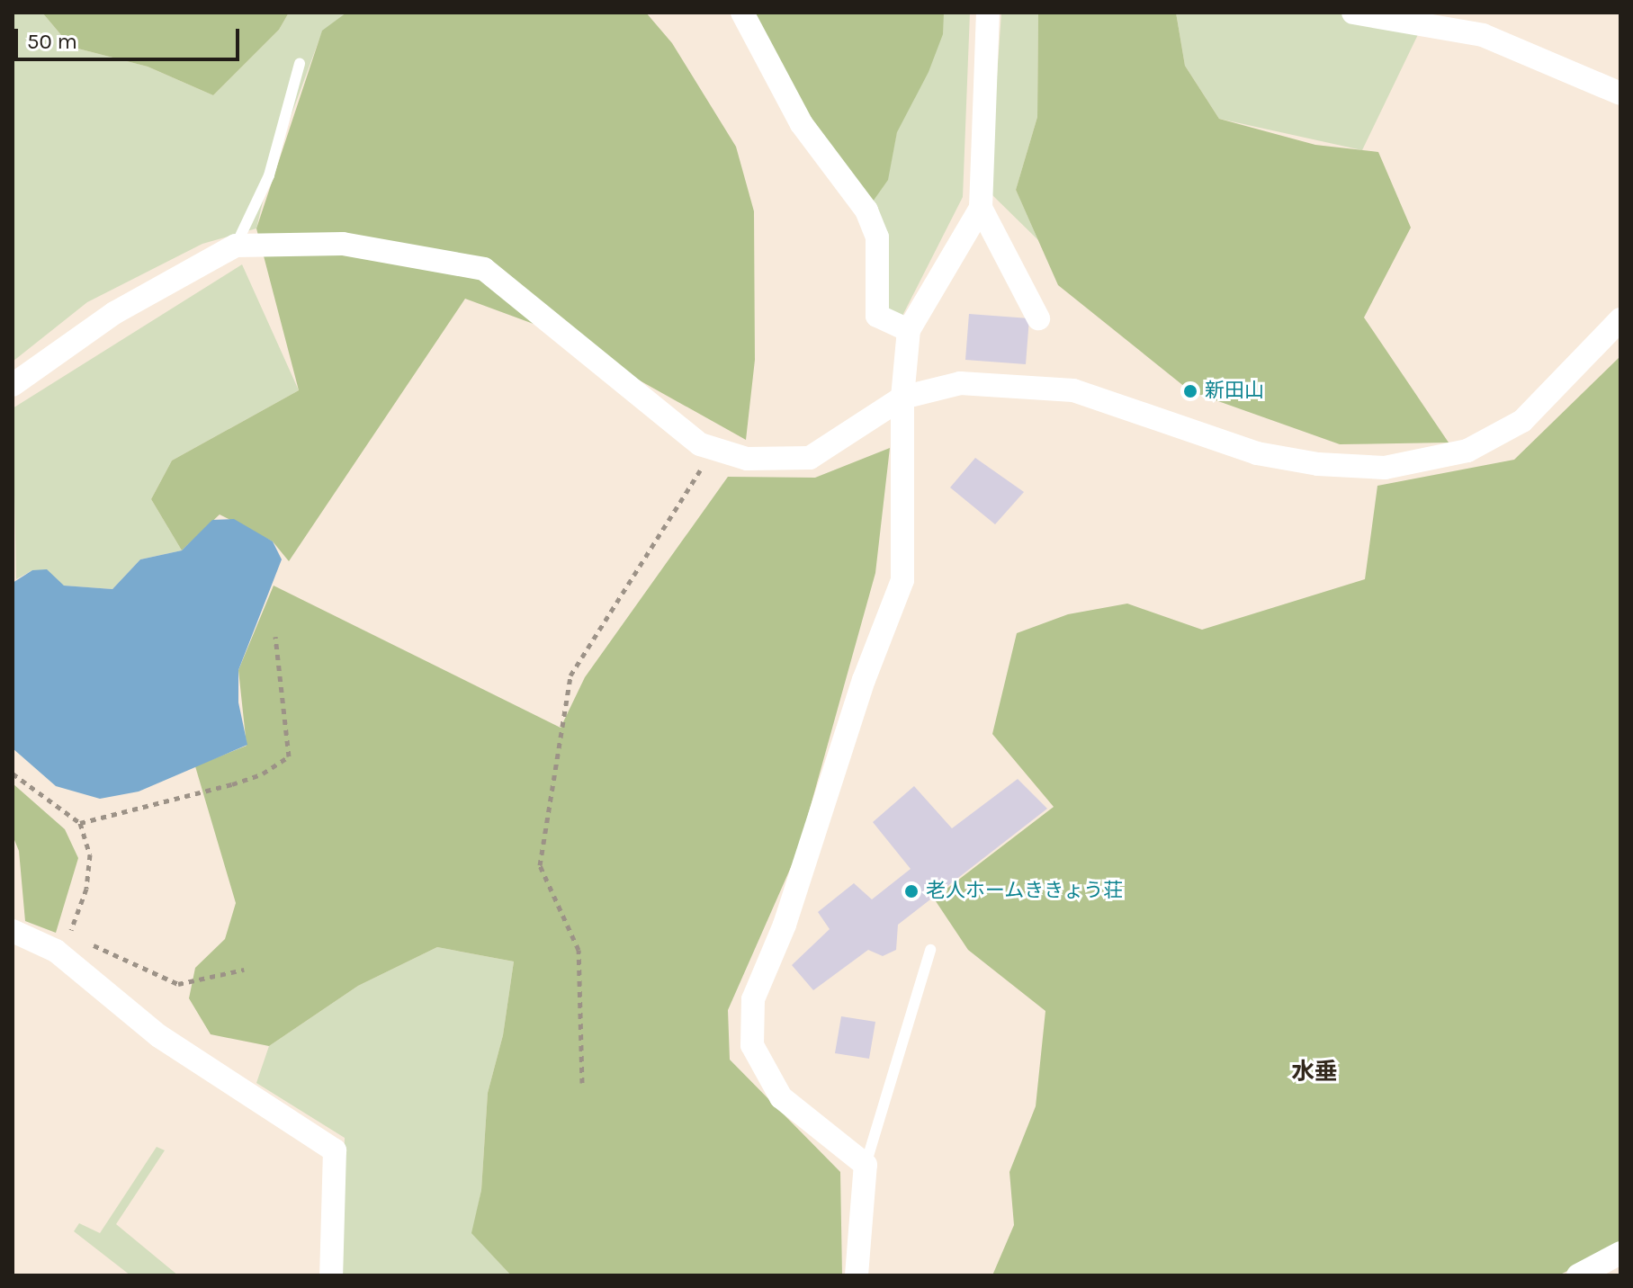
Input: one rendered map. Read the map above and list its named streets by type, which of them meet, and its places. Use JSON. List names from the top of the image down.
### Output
{
  "districts": ["水垂"],
  "places": ["新田山", "老人ホームききょう荘"],
  "scale_bar": "50 m"
}
